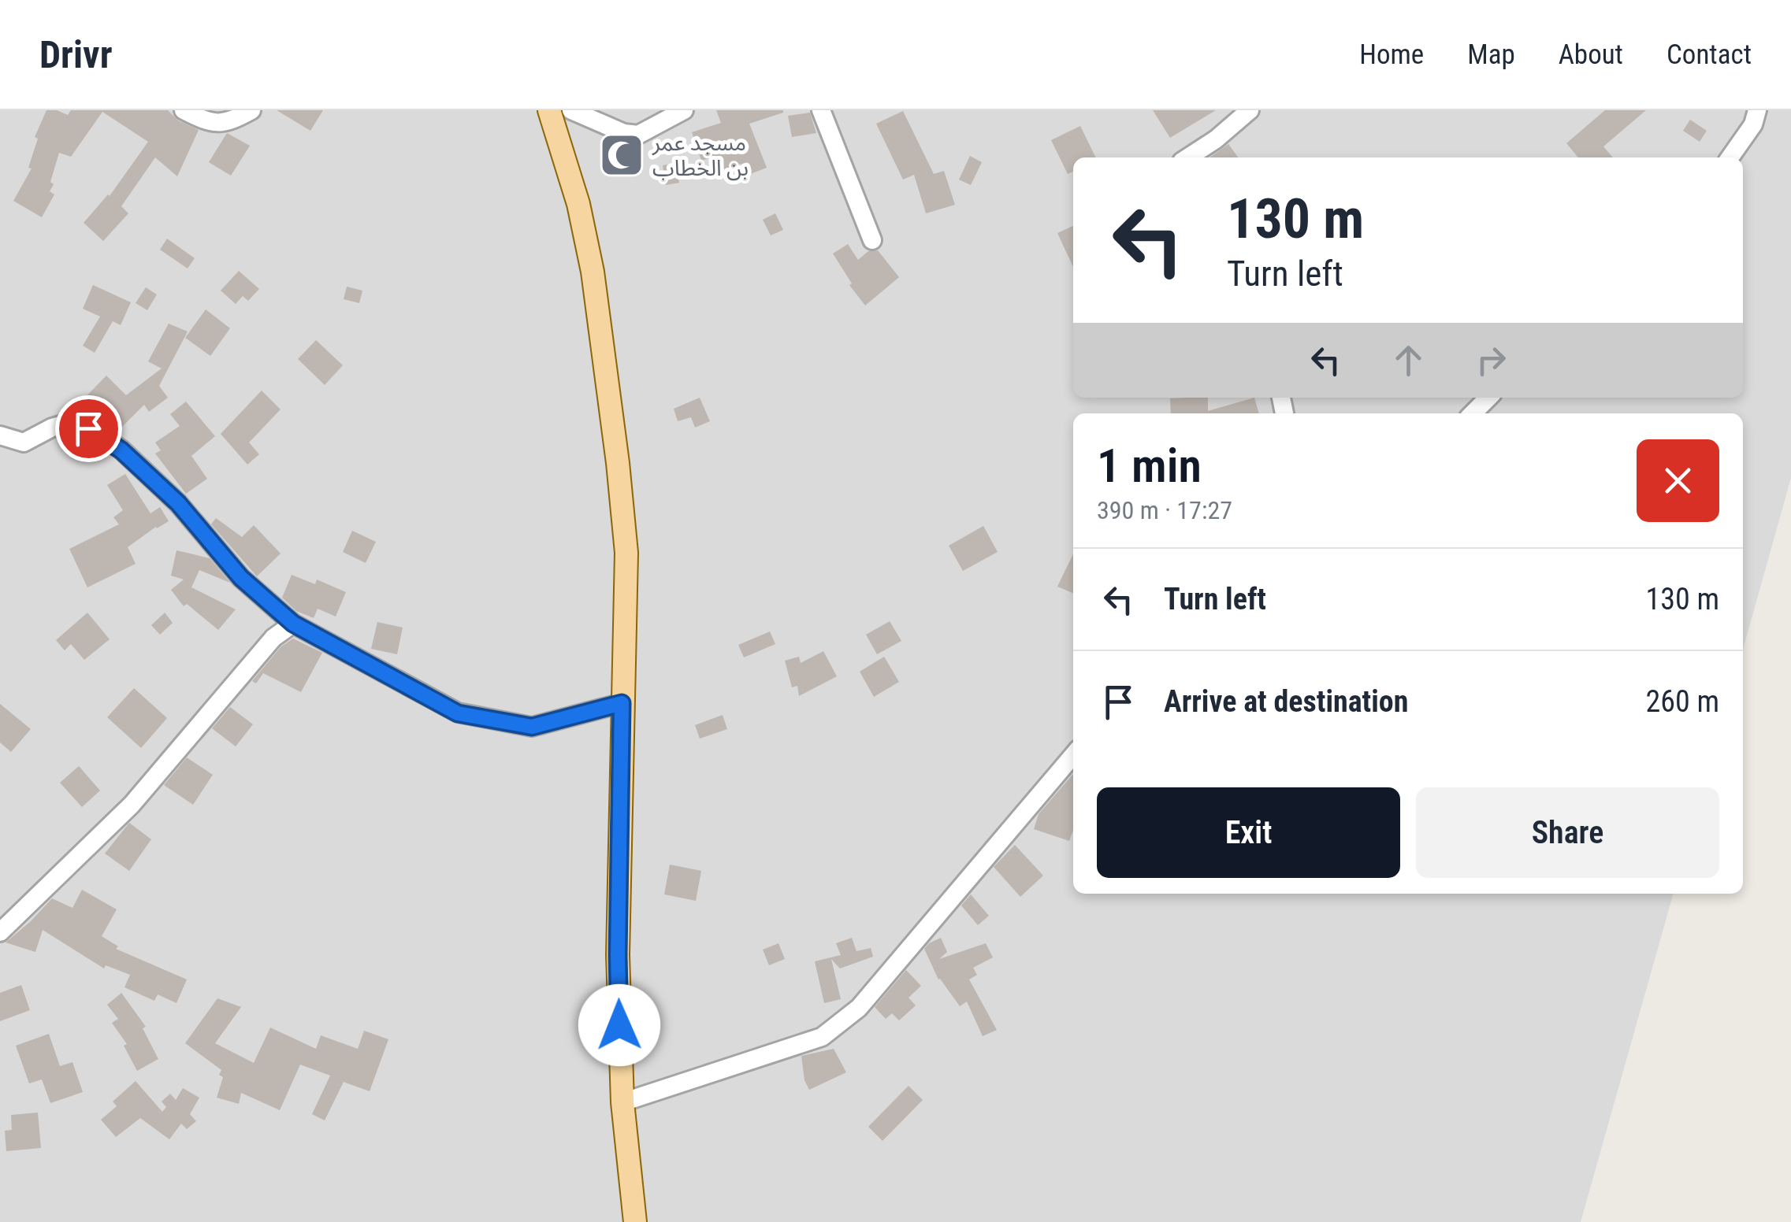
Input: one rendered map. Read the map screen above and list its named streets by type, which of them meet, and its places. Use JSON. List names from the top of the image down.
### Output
{
  "places": {
    "mosque": ["مسجد عمر بن الخطاب"]
  },
  "page": {
    "header": "Drivr",
    "nav": [
      "Home",
      "Map",
      "About",
      "Contact"
    ],
    "turn": ["130 m", "Turn left"],
    "heading": ["1 min", "390 m · 17:27"],
    "list": [
      {
        "name": "Turn left",
        "value": "130 m"
      },
      {
        "name": "Arrive at destination",
        "value": "260 m"
      }
    ],
    "buttons": ["Exit", "Share"]
  }
}
